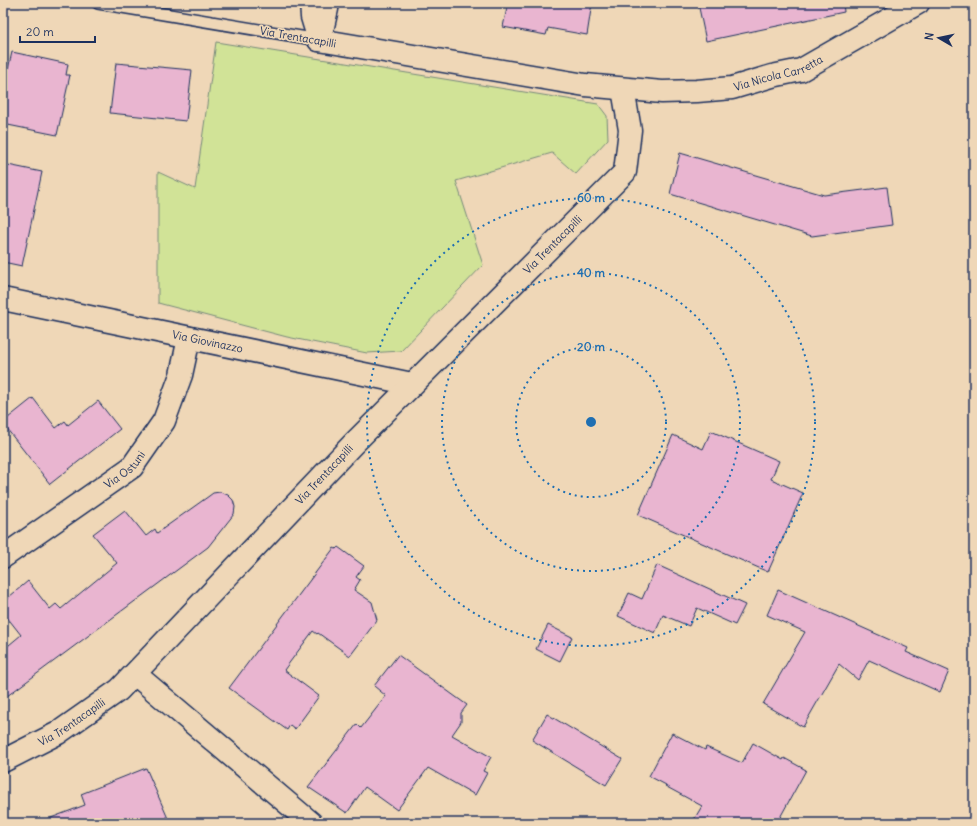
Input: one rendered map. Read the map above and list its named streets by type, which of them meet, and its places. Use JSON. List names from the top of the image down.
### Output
{
  "streets": {
    "street": [
      "Via Trentacapilli",
      "Via Nicola Carretta",
      "Via Giovinazzo",
      "Via Ostuni"
    ]
  },
  "crossings": [
    ["Via Trentacapilli", "Via Nicola Carretta"],
    ["Via Trentacapilli", "Via Giovinazzo"],
    ["Via Giovinazzo", "Via Ostuni"]
  ],
  "scale_bar": "20 m",
  "north": "left",
  "rings": ["60 m", "40 m", "20 m"]
}
